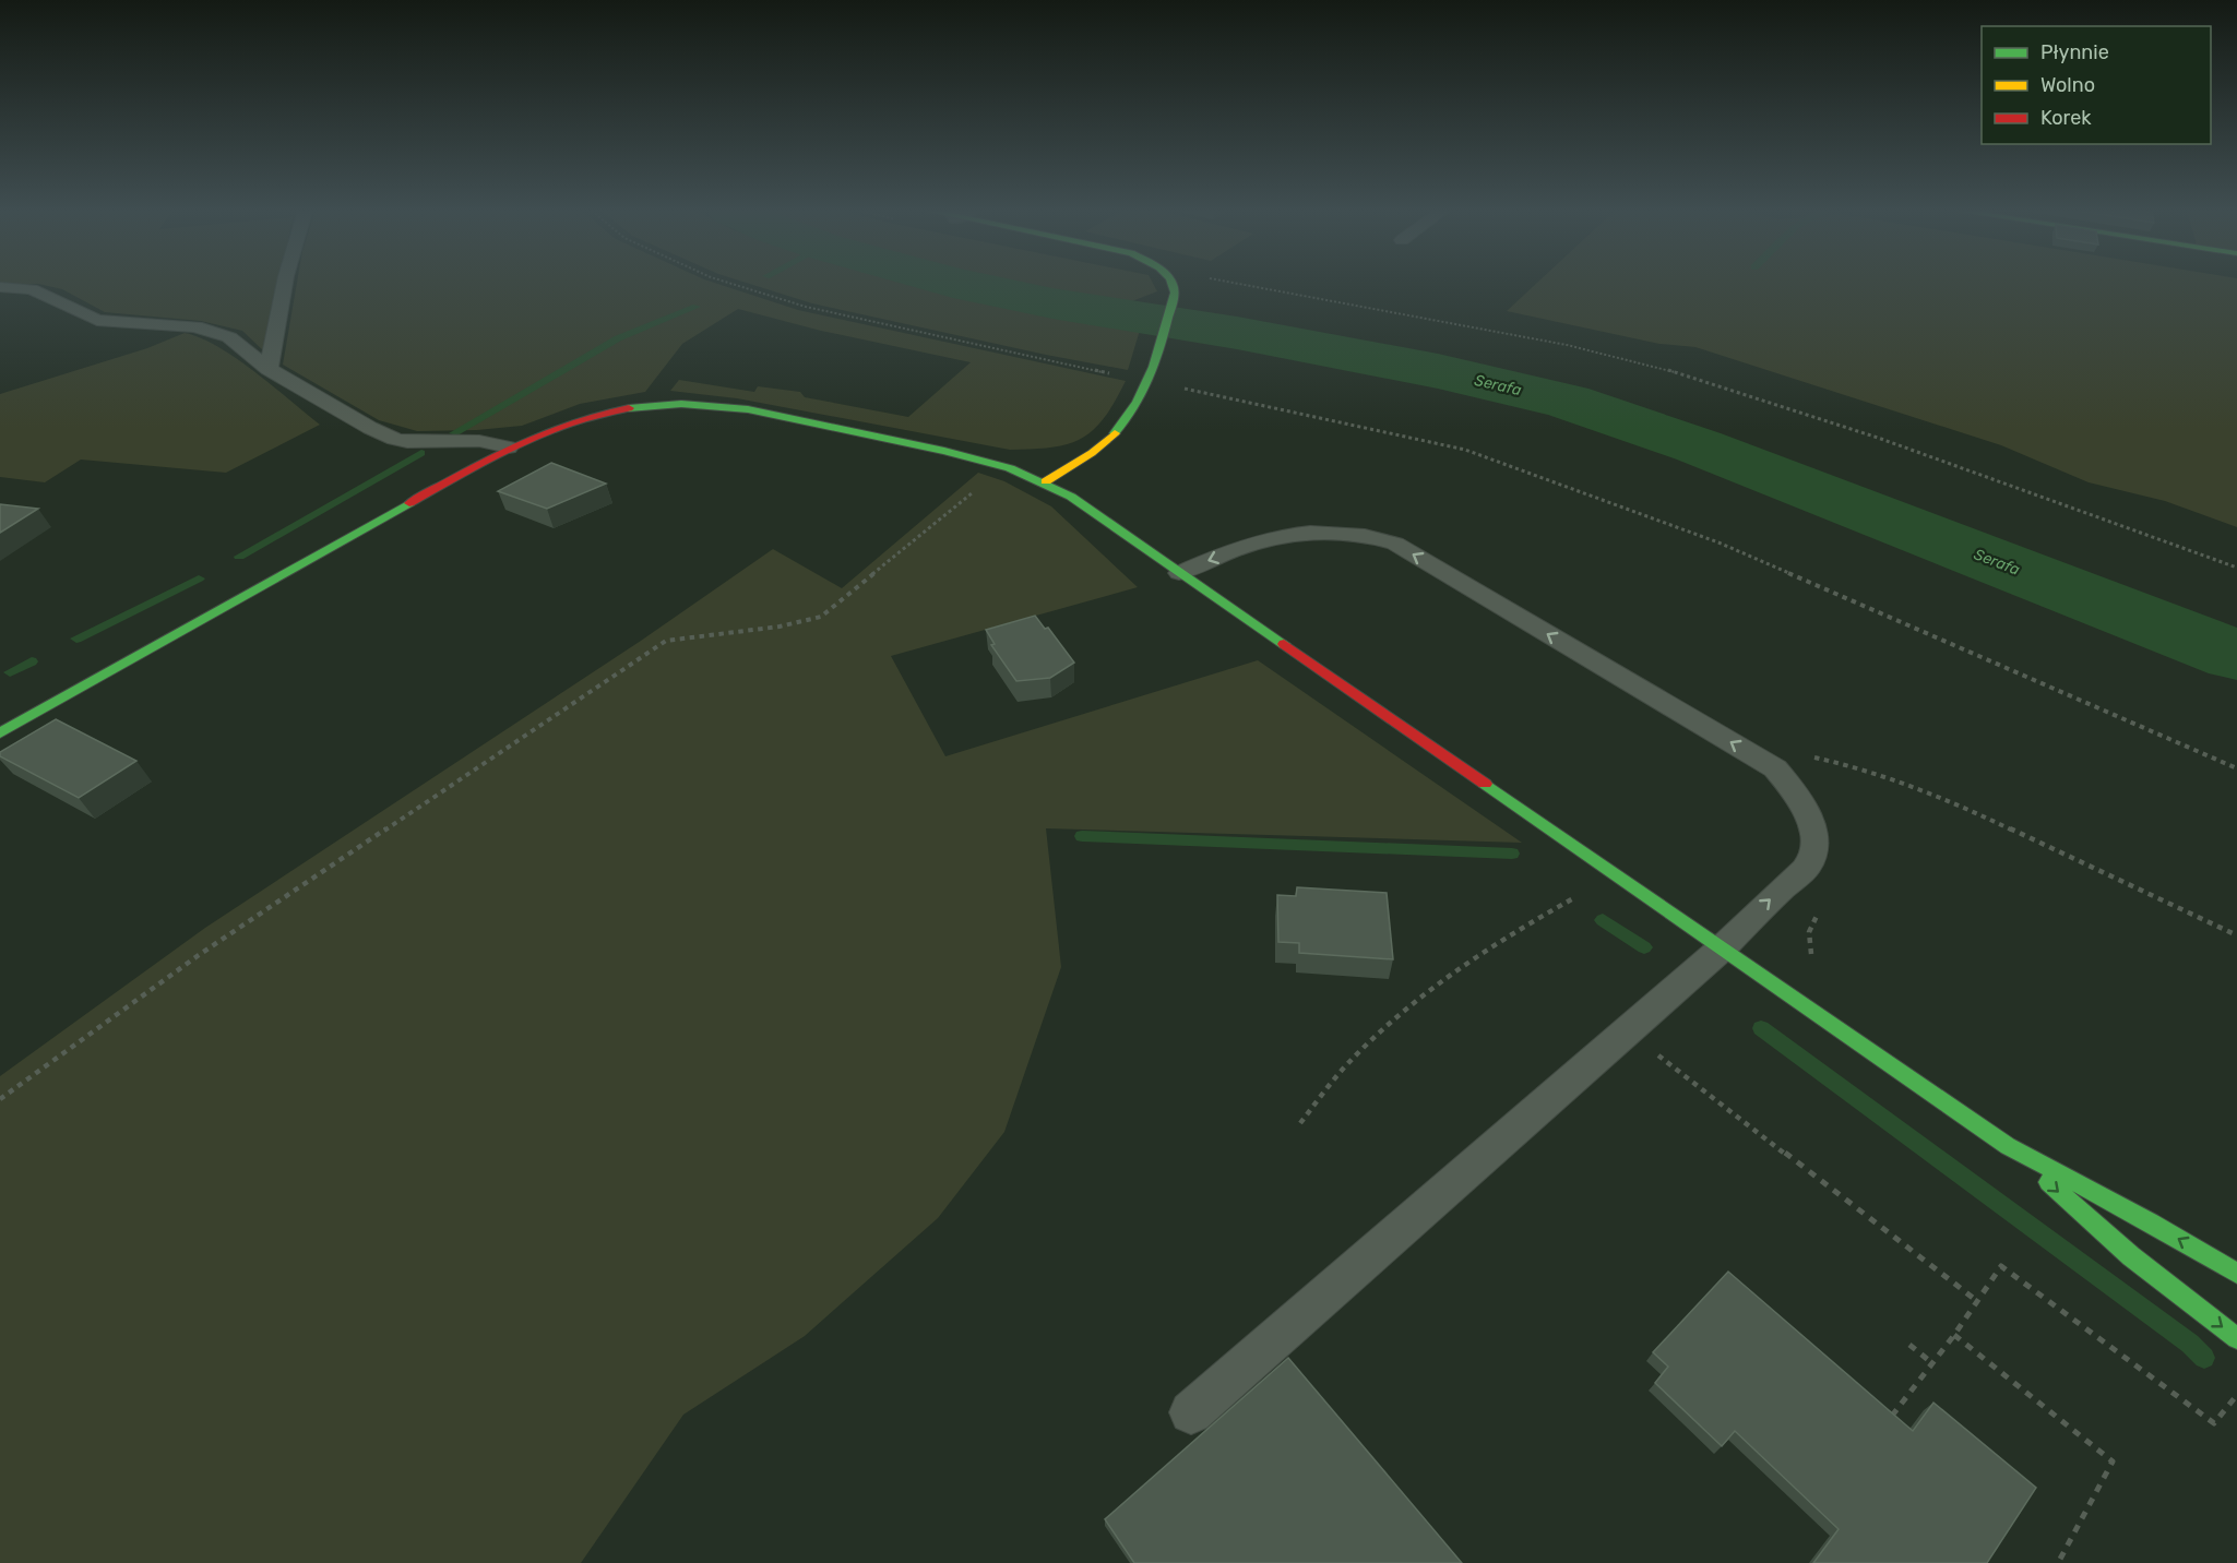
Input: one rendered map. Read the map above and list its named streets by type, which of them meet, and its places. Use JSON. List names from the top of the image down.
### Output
{
  "water": ["Serafa"],
  "legend": ["Płynnie", "Wolno", "Korek"]
}
